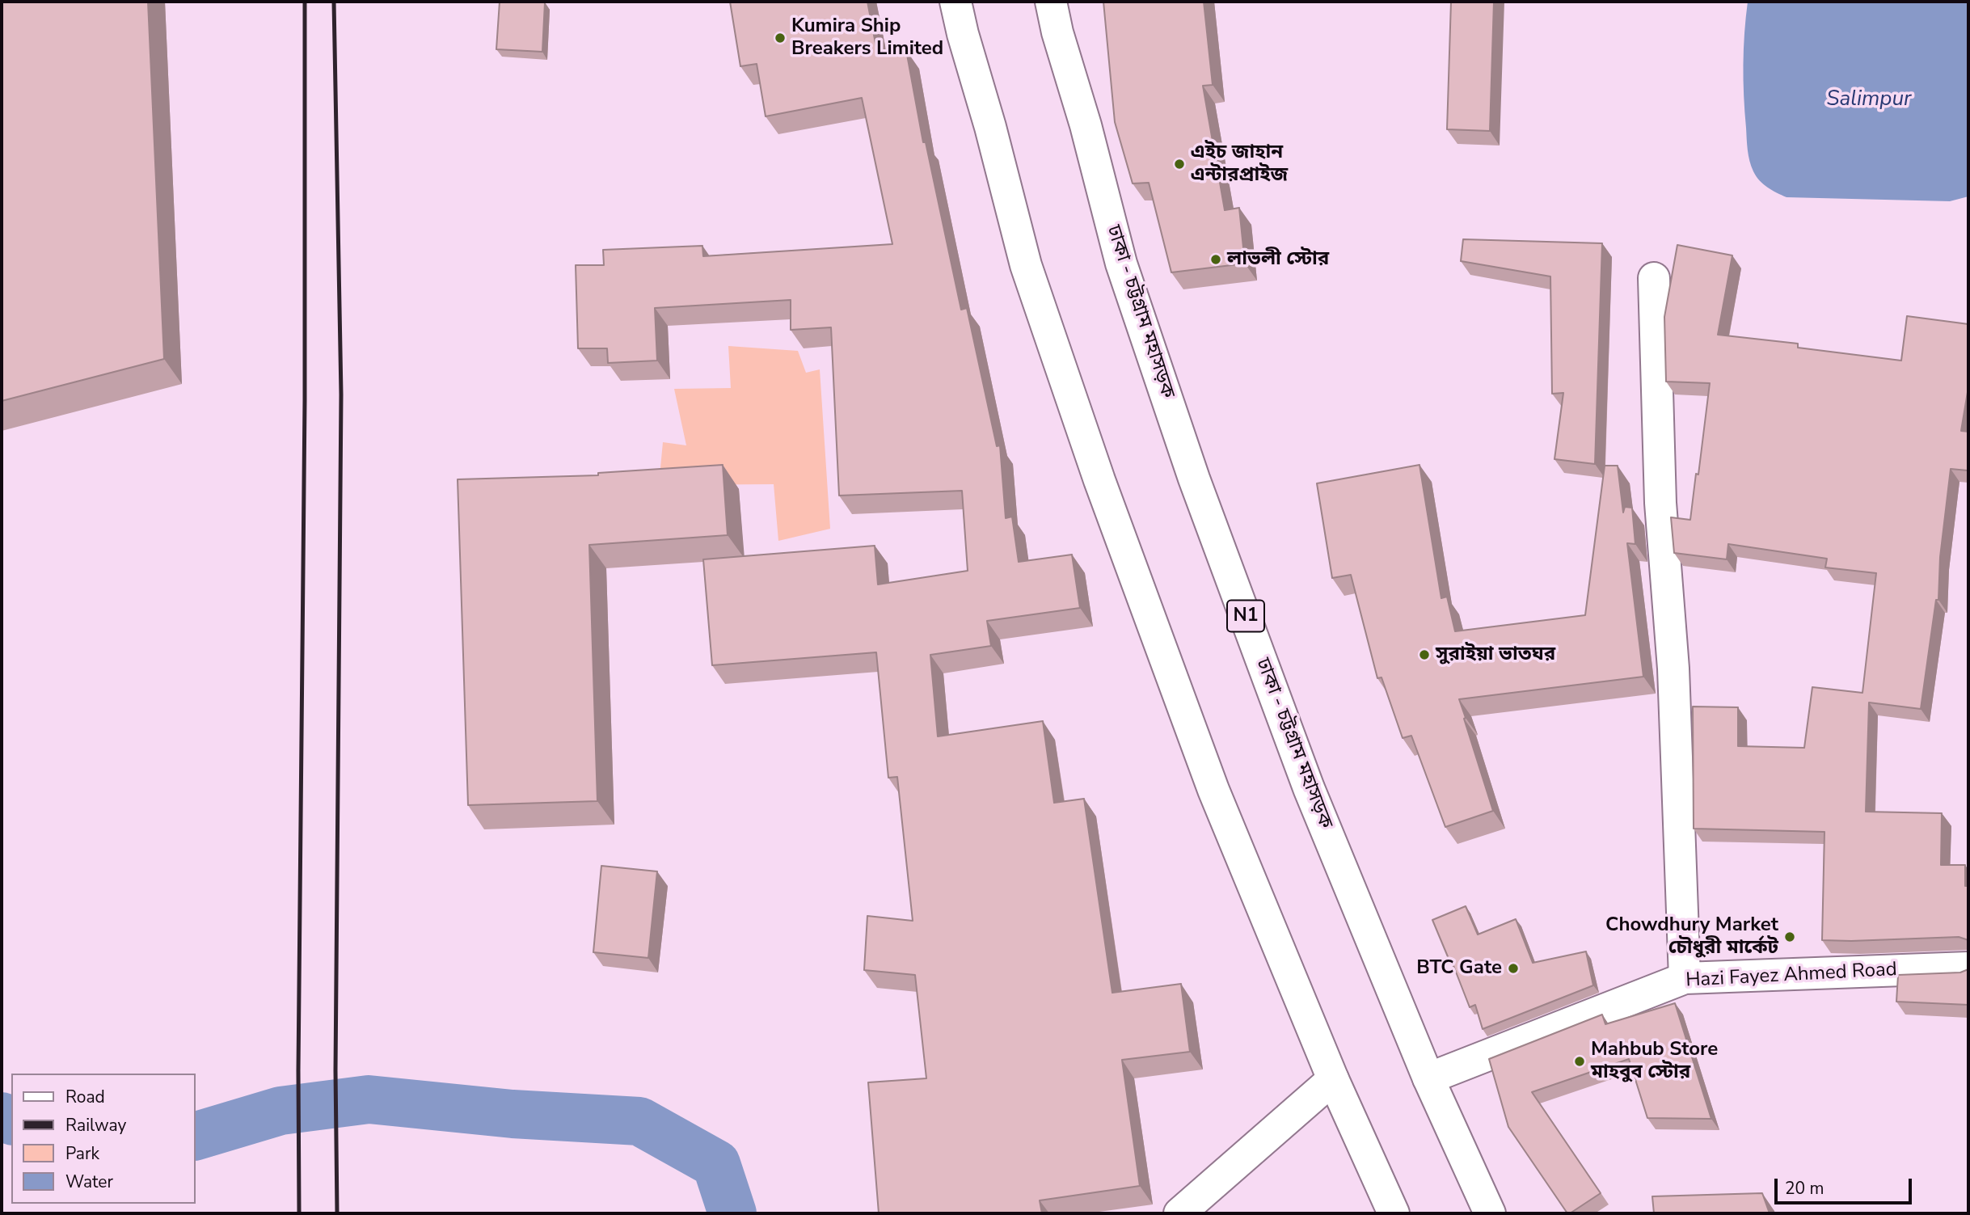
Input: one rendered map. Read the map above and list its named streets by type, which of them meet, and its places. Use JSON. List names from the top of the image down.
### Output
{
  "streets": {
    "main road": ["ঢাকা - চট্টগ্রাম মহাসড়ক", "N1", "Hazi Fayez Ahmed Road"]
  },
  "crossings": [
    ["ঢাকা - চট্টগ্রাম মহাসড়ক", "Hazi Fayez Ahmed Road"]
  ],
  "water": ["Salimpur"],
  "places": [
    "Kumira Ship Breakers Limited",
    "এইচ জাহান এন্টারপ্রাইজ",
    "লাভলী স্টোর",
    "সুরাইয়া ভাতঘর",
    "Chowdhury Market চৌধুরী মার্কেট",
    "BTC Gate",
    "Mahbub Store মাহবুব স্টোর"
  ],
  "legend": [
    "Road",
    "Railway",
    "Park",
    "Water"
  ],
  "scale_bar": "20 m"
}
